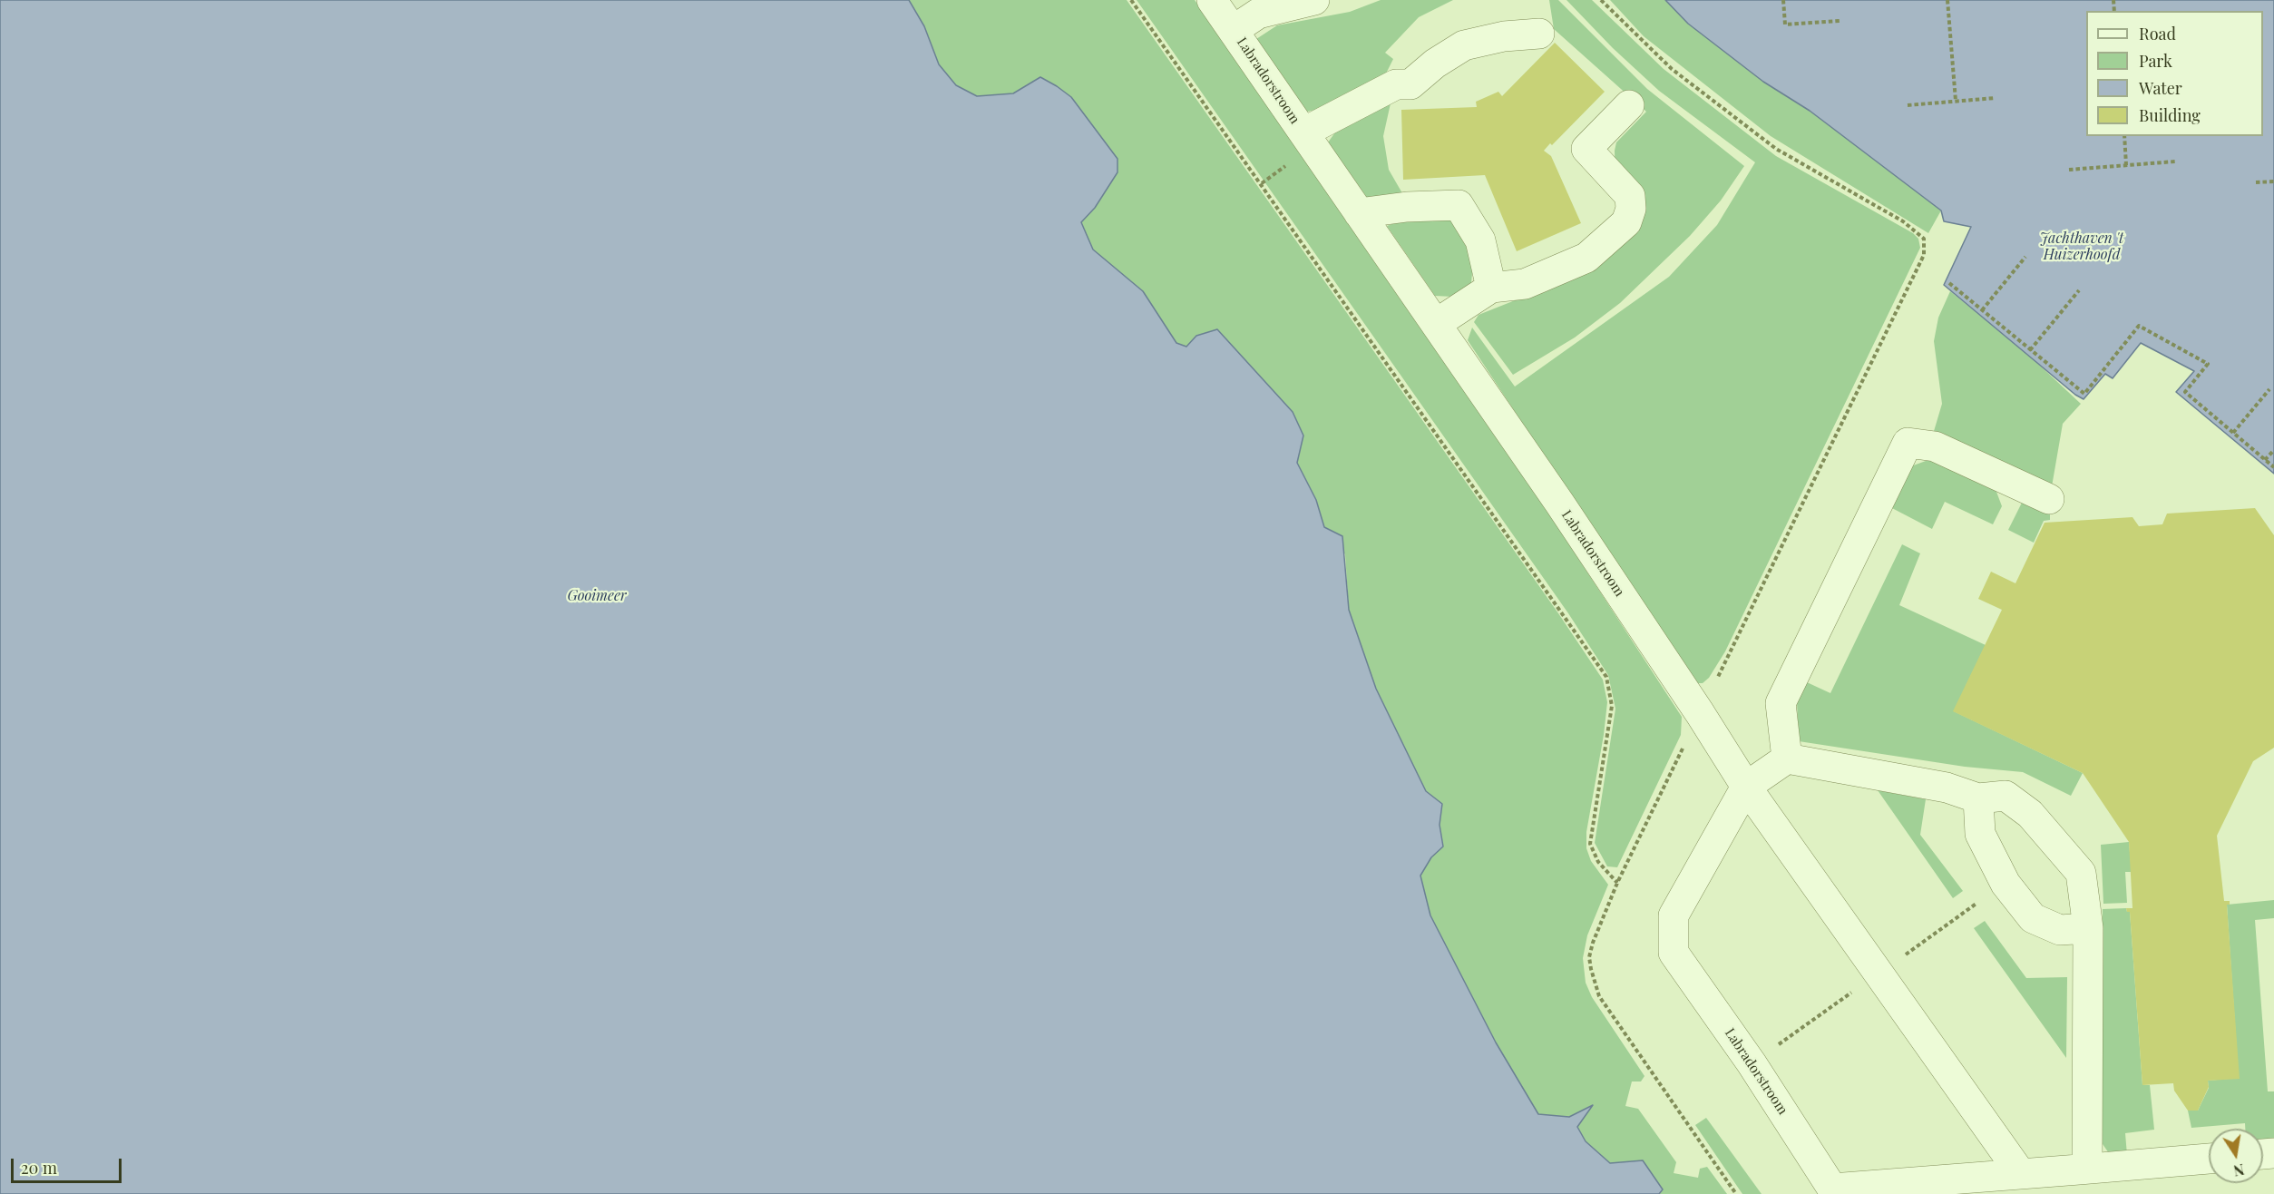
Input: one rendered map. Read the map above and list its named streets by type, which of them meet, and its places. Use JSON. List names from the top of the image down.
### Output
{
  "streets": {
    "street": ["Labradorstroom"]
  },
  "water": ["Jachthaven 't Huizerhoofd", "Gooimeer"],
  "legend": [
    "Road",
    "Park",
    "Water",
    "Building"
  ],
  "scale_bar": "20 m",
  "north": "bottom"
}
